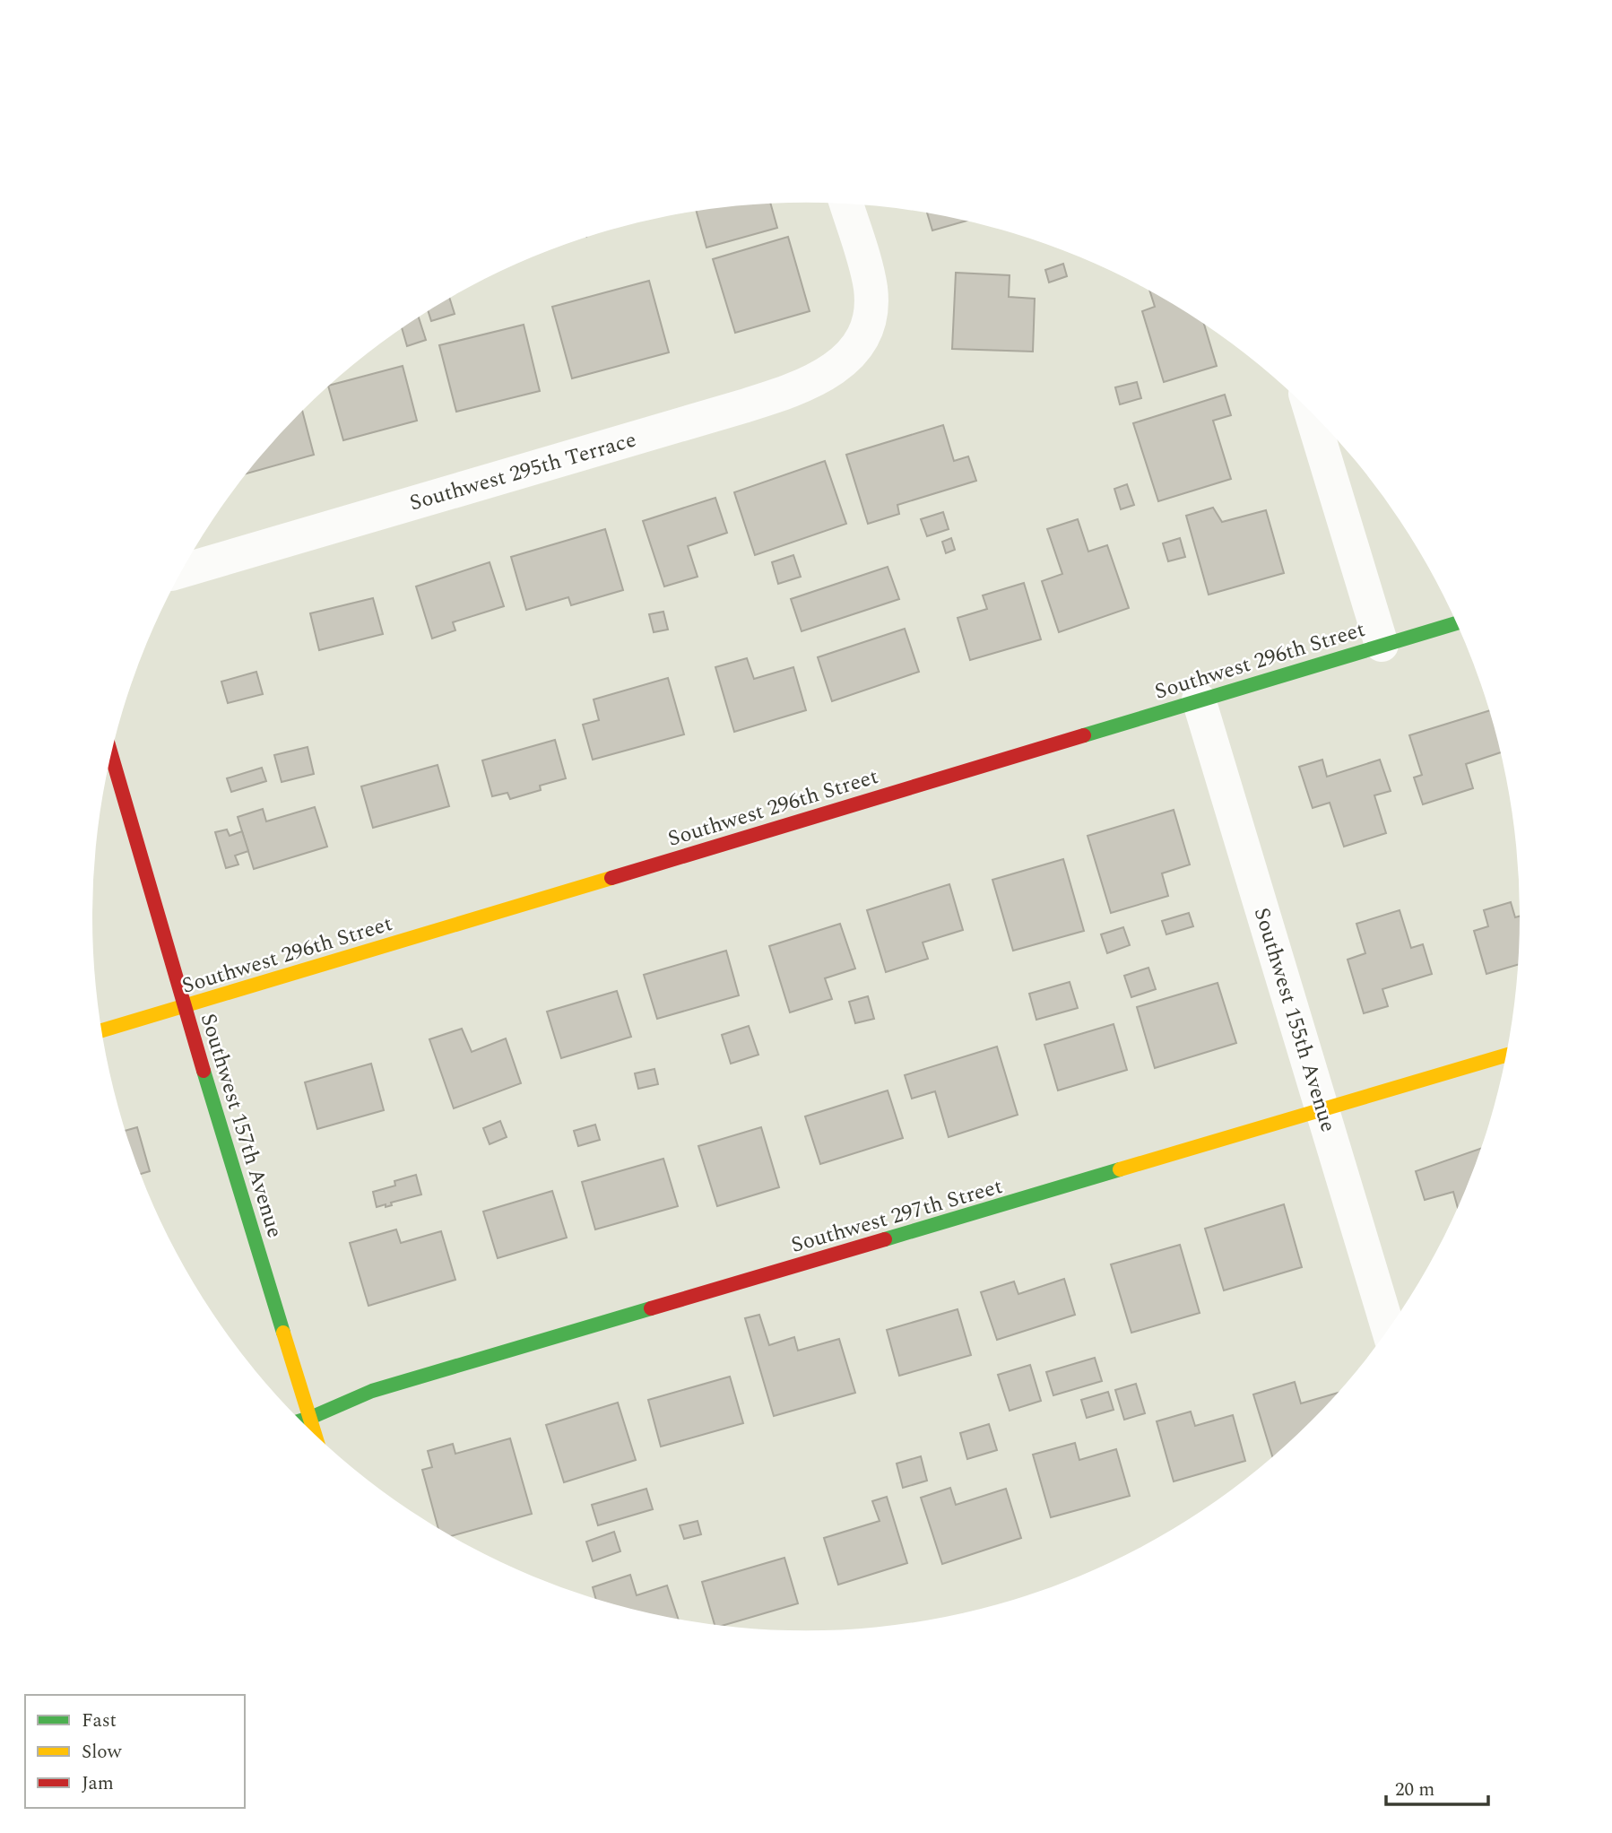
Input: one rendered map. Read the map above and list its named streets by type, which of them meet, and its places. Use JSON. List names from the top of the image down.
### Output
{
  "streets": {
    "street": [
      "Southwest 295th Terrace",
      "Southwest 296th Street",
      "Southwest 155th Avenue",
      "Southwest 157th Avenue",
      "Southwest 297th Street"
    ]
  },
  "crossings": [
    ["Southwest 296th Street", "Southwest 155th Avenue"],
    ["Southwest 296th Street", "Southwest 157th Avenue"],
    ["Southwest 155th Avenue", "Southwest 297th Street"],
    ["Southwest 157th Avenue", "Southwest 297th Street"]
  ],
  "legend": ["Fast", "Slow", "Jam"],
  "scale_bar": "20 m"
}
